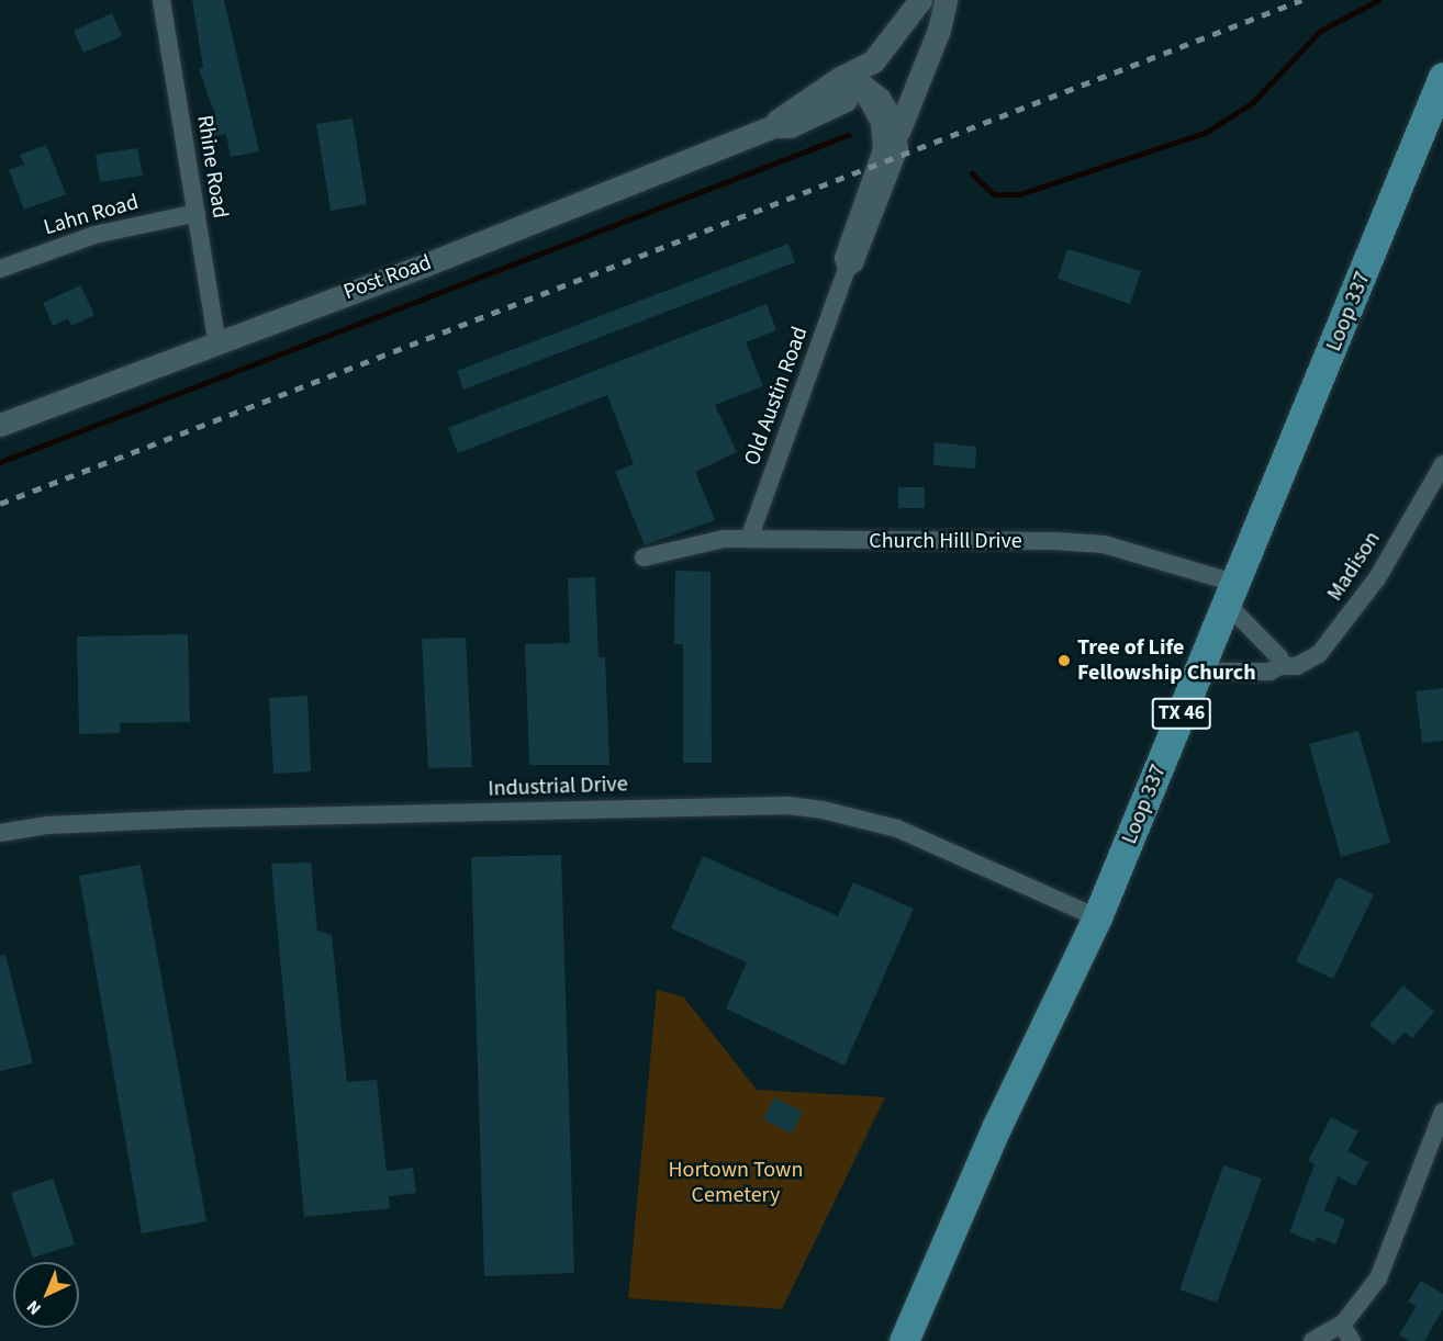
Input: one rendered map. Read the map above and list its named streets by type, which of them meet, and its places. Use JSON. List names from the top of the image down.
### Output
{
  "streets": {
    "main road": ["Loop 337", "TX 46"],
    "street": [
      "Rhine Road",
      "Lahn Road",
      "Post Road",
      "Old Austin Road",
      "Church Hill Drive",
      "Madison",
      "Industrial Drive"
    ]
  },
  "crossings": [
    ["Rhine Road", "Lahn Road"],
    ["Rhine Road", "Post Road"],
    ["Post Road", "Old Austin Road"],
    ["Loop 337", "Church Hill Drive"],
    ["Loop 337", "Madison"],
    ["Loop 337", "Industrial Drive"],
    ["Old Austin Road", "Church Hill Drive"]
  ],
  "parks": ["Hortown Town Cemetery"],
  "places": ["Tree of Life Fellowship Church"],
  "north": "bottom left"
}
